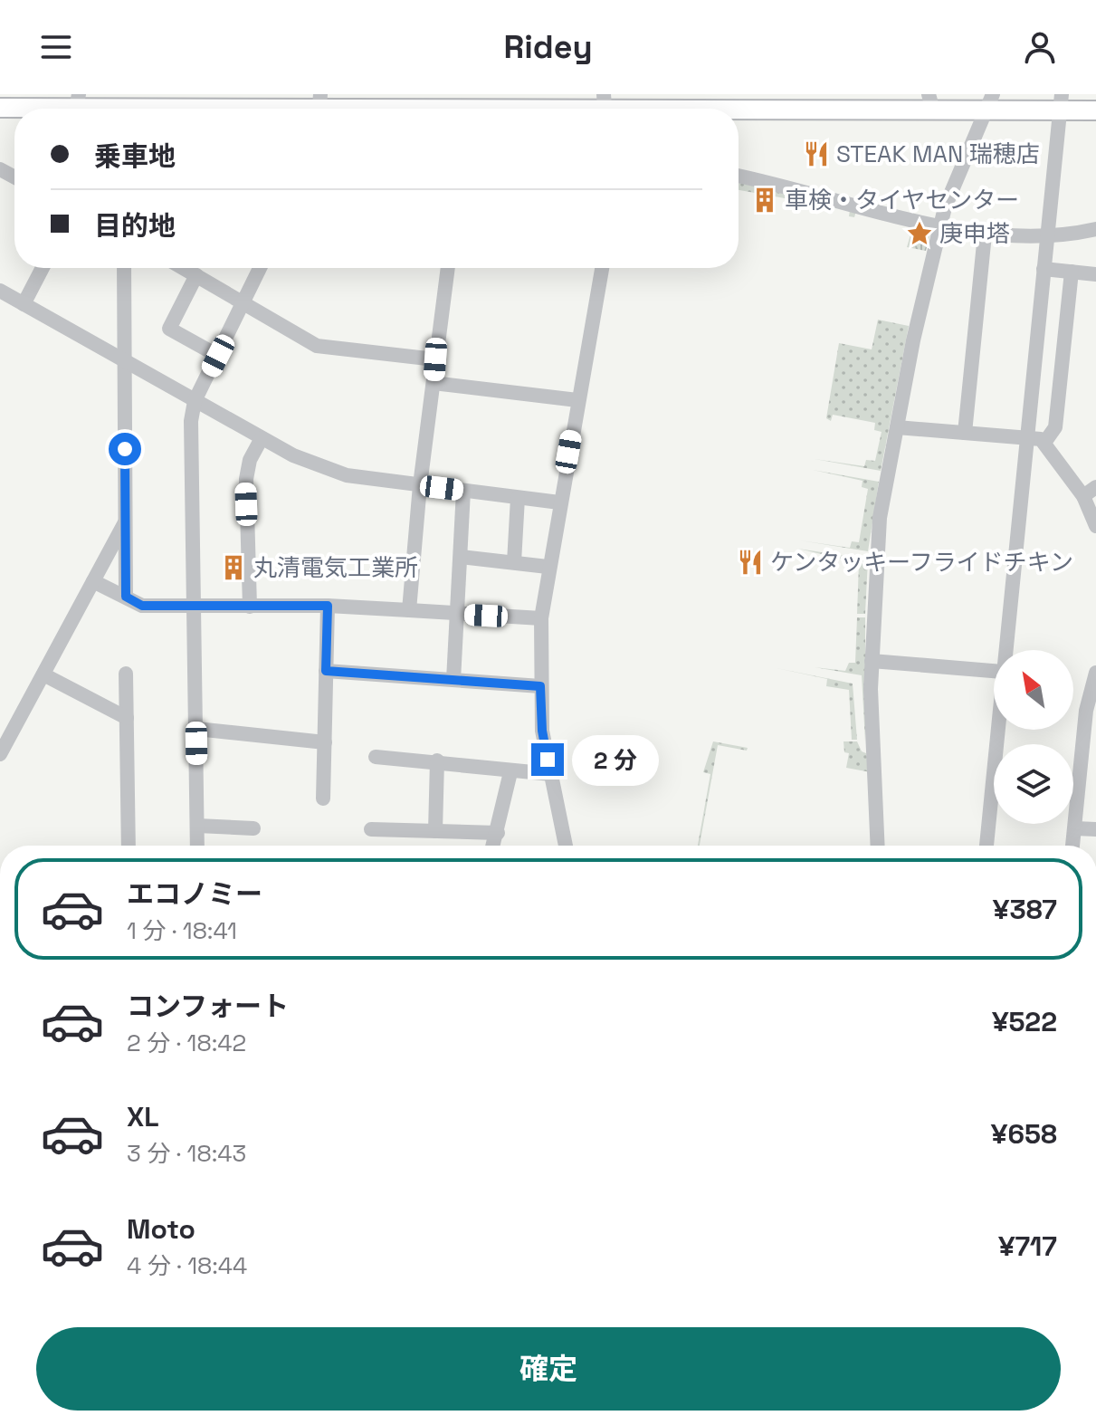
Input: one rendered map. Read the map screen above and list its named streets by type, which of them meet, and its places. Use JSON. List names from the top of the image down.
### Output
{
  "places": {
    "restaurant": ["STEAK MAN 瑞穂店", "ケンタッキーフライドチキン"],
    "building": ["車検・タイヤセンター", "丸清電気工業所"],
    "place": ["庚申塔"]
  },
  "north": "top left",
  "page": {
    "header": "Ridey",
    "banner": ["乗車地", "目的地"],
    "bubble": "2 分",
    "list": [
      {
        "name": "エコノミー",
        "note": "1 分 · 18:41",
        "value": "¥387"
      },
      {
        "name": "コンフォート",
        "note": "2 分 · 18:42",
        "value": "¥522"
      },
      {
        "name": "XL",
        "note": "3 分 · 18:43",
        "value": "¥658"
      },
      {
        "name": "Moto",
        "note": "4 分 · 18:44",
        "value": "¥717"
      }
    ],
    "buttons": "確定"
  }
}
